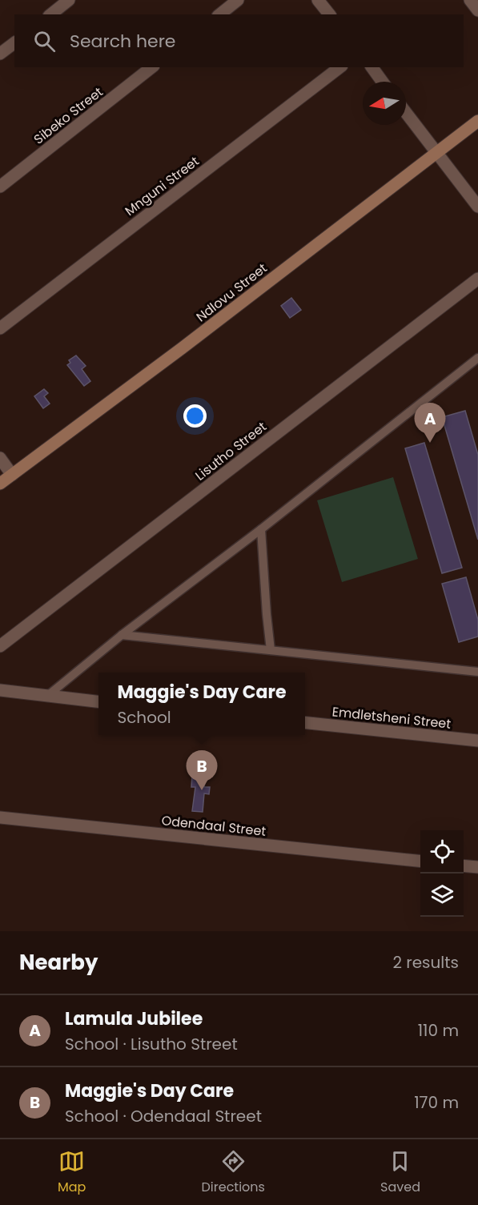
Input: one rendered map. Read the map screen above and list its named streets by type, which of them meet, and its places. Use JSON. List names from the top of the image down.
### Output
{
  "streets": {
    "street": [
      "Sibeko Street",
      "Mnguni Street",
      "Ndlovu Street",
      "Lisutho Street",
      "Emdletsheni Street",
      "Odendaal Street"
    ]
  },
  "north": "left",
  "page": {
    "search": "Search here",
    "pins": ["A", "B"],
    "popup": ["Maggie's Day Care", "School"],
    "heading": ["Nearby", "2 results"],
    "list": [
      {
        "mark": "A",
        "name": "Lamula Jubilee",
        "note": "School · Lisutho Street",
        "value": "110 m"
      },
      {
        "mark": "B",
        "name": "Maggie's Day Care",
        "note": "School · Odendaal Street",
        "value": "170 m"
      }
    ],
    "nav": ["Map", "Directions", "Saved"]
  }
}
